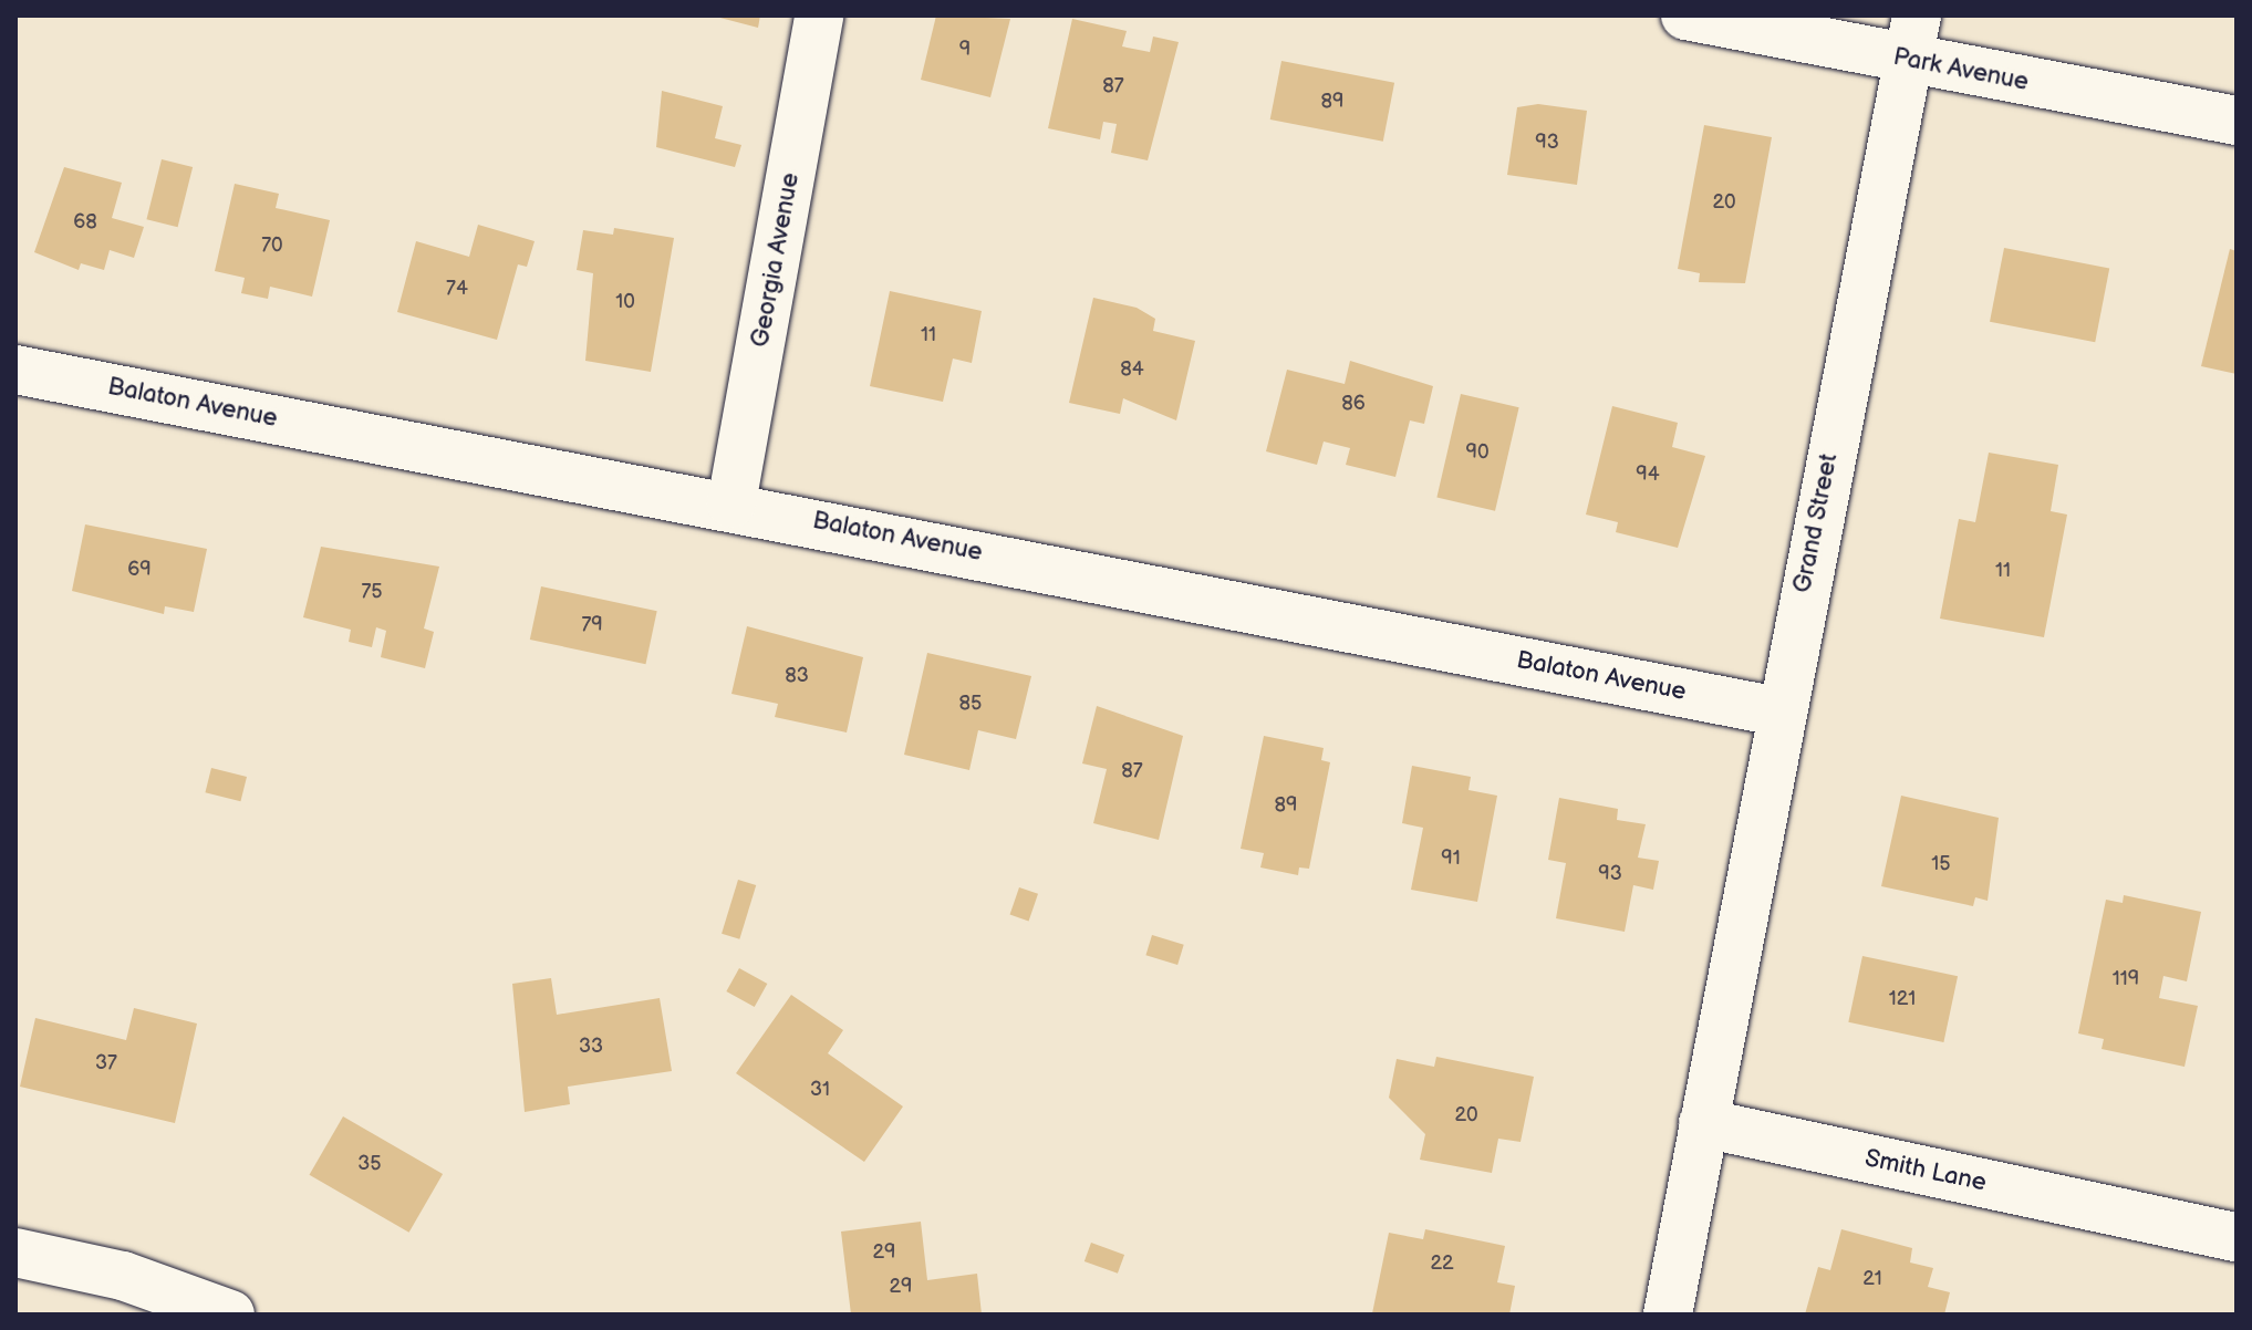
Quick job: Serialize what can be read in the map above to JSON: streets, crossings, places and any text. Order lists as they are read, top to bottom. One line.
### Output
{"streets":{"street":["Park Avenue","Georgia Avenue","Balaton Avenue","Grand Street","Smith Lane"]},"crossings":[["Park Avenue","Grand Street"],["Georgia Avenue","Balaton Avenue"],["Balaton Avenue","Grand Street"],["Grand Street","Smith Lane"]],"house_numbers":["9","87","89","93","20","68","70","74","10","11","84","86","90","94","69","11","75","79","83","85","87","89","91","15","93","119","121","33","37","31","20","35","29","22","21","29"]}
